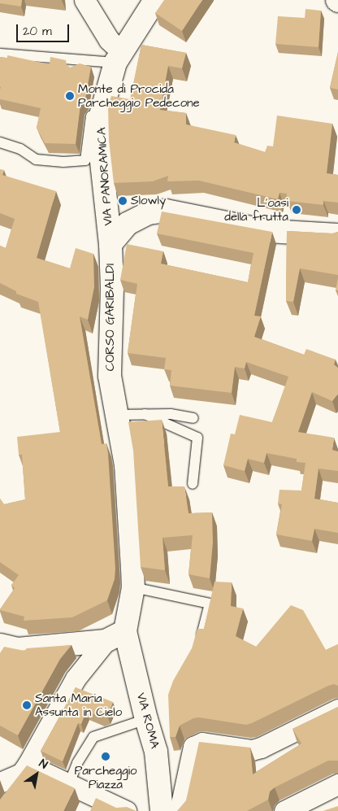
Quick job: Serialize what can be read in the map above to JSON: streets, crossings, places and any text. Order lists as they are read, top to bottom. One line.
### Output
{"streets":{"street":["VIA PANORAMICA","CORSO GARIBALDI","VIA ROMA"]},"crossings":[["VIA PANORAMICA","CORSO GARIBALDI"],["CORSO GARIBALDI","VIA ROMA"]],"places":["Monte di Procida Parcheggio Pedecone","Slowly","L'oasi della frutta","Santa Maria Assunta in Cielo","Parcheggio Piazza"],"scale_bar":"20 m","north":"top right"}
